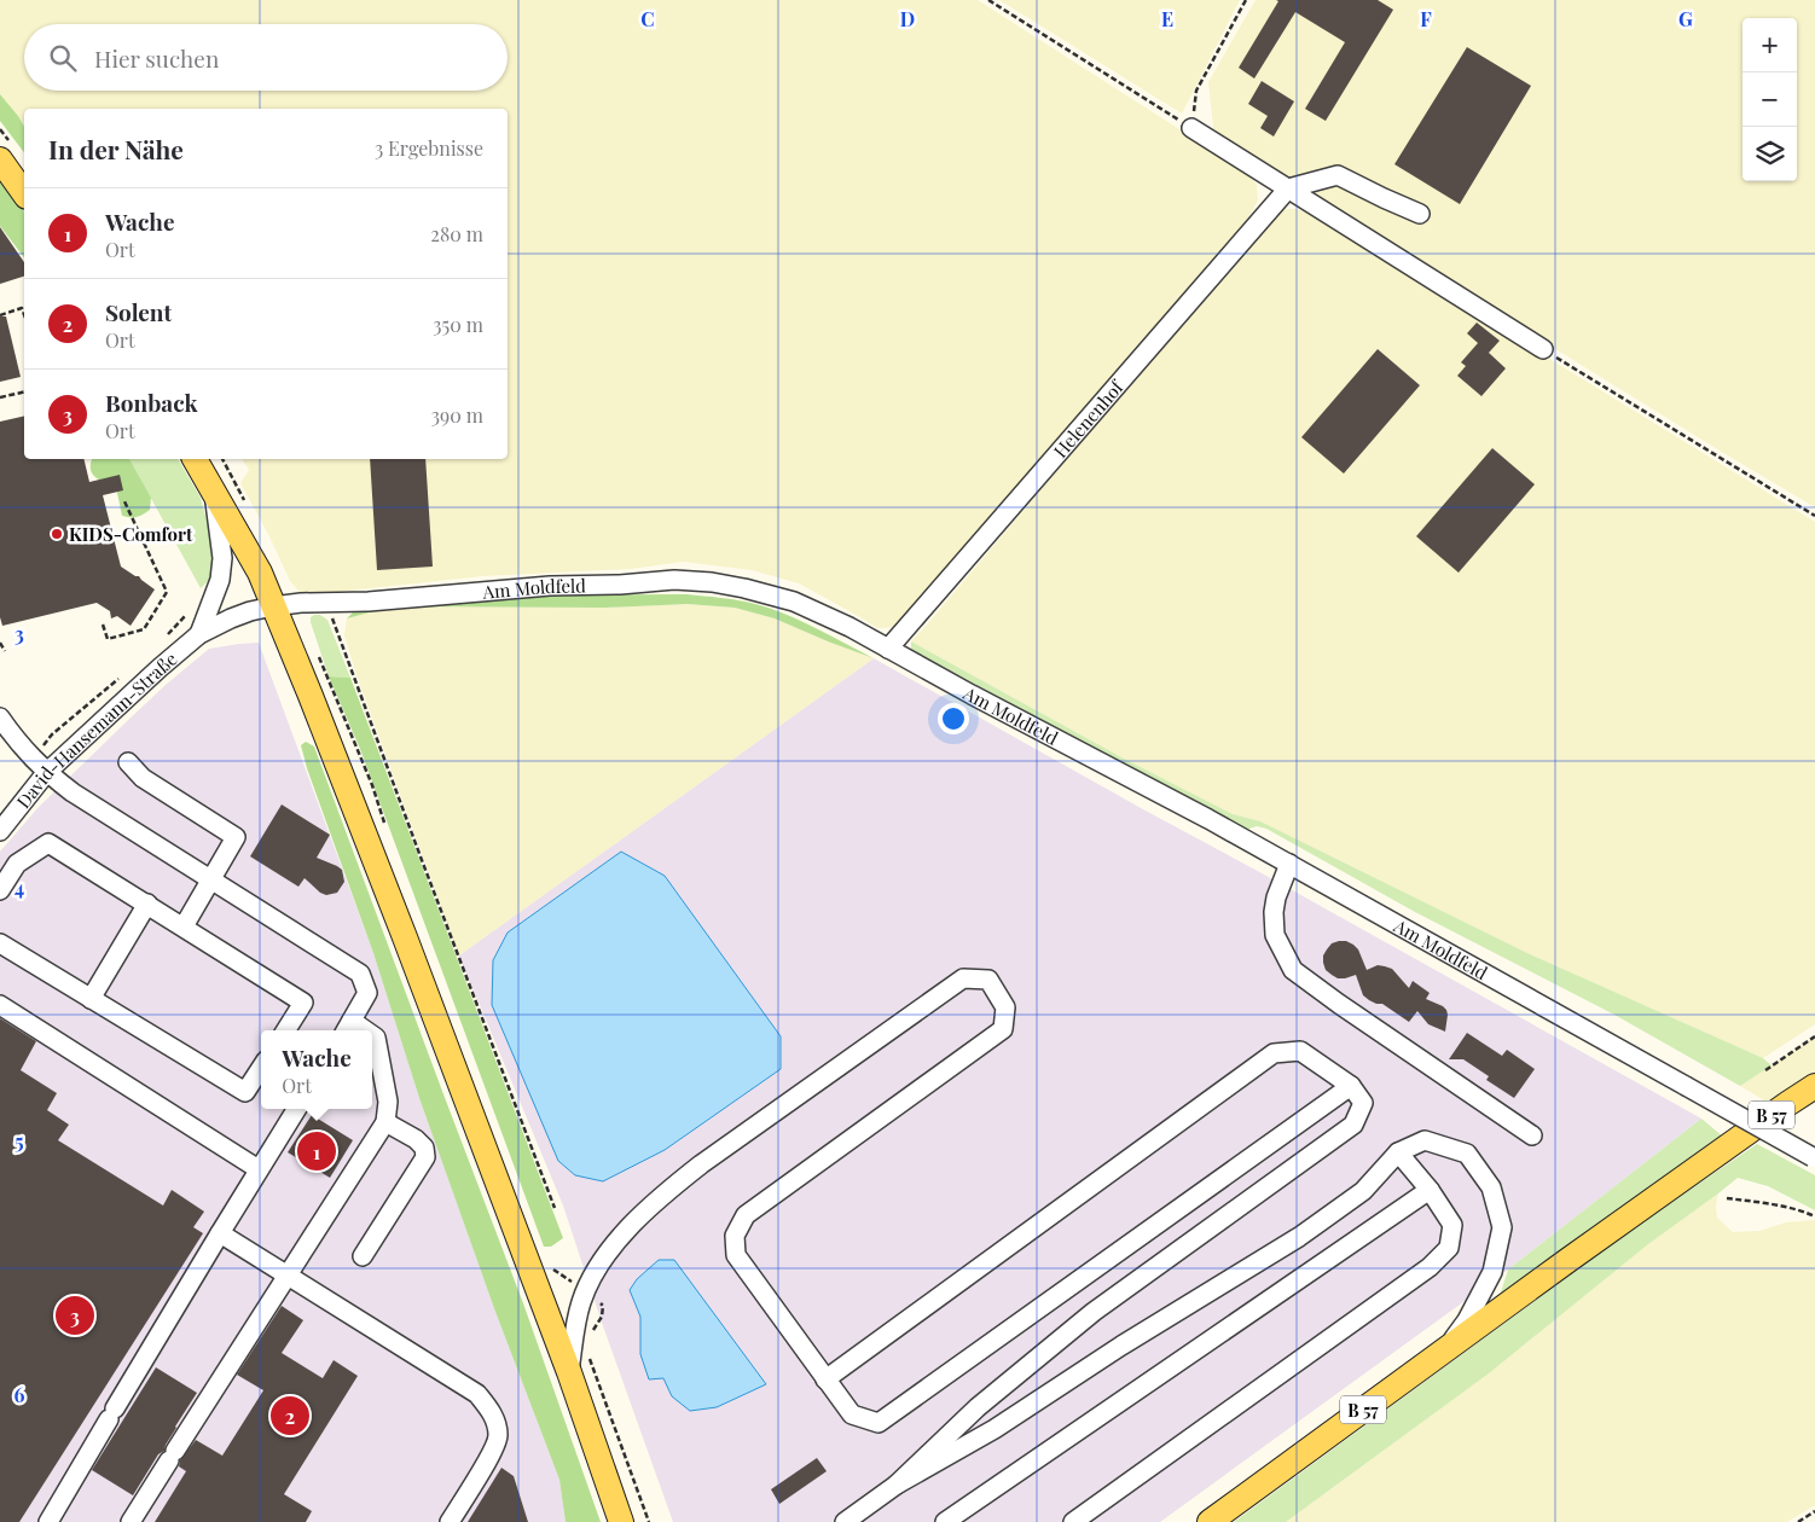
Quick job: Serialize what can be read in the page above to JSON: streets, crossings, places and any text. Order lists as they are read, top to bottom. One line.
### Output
{"streets":{"main road":["B 57"],"street":["Helenenhof","Am Moldfeld","David-Hansemann-Straße"]},"crossings":[["Helenenhof","Am Moldfeld"],["Am Moldfeld","David-Hansemann-Straße"]],"places":["KIDS-Comfort"],"page":{"map_buttons":["+","−"],"search":"Hier suchen","heading":["In der Nähe","3 Ergebnisse"],"list":[{"mark":"1","name":"Wache","note":"Ort","value":"280 m"},{"mark":"2","name":"Solent","note":"Ort","value":"350 m"},{"mark":"3","name":"Bonback","note":"Ort","value":"390 m"}],"popup":["Wache","Ort"],"pins":["1","3","2"]},"grid":{"columns":["C","D","E","F","G"],"rows":["3","4","5","6"]}}
